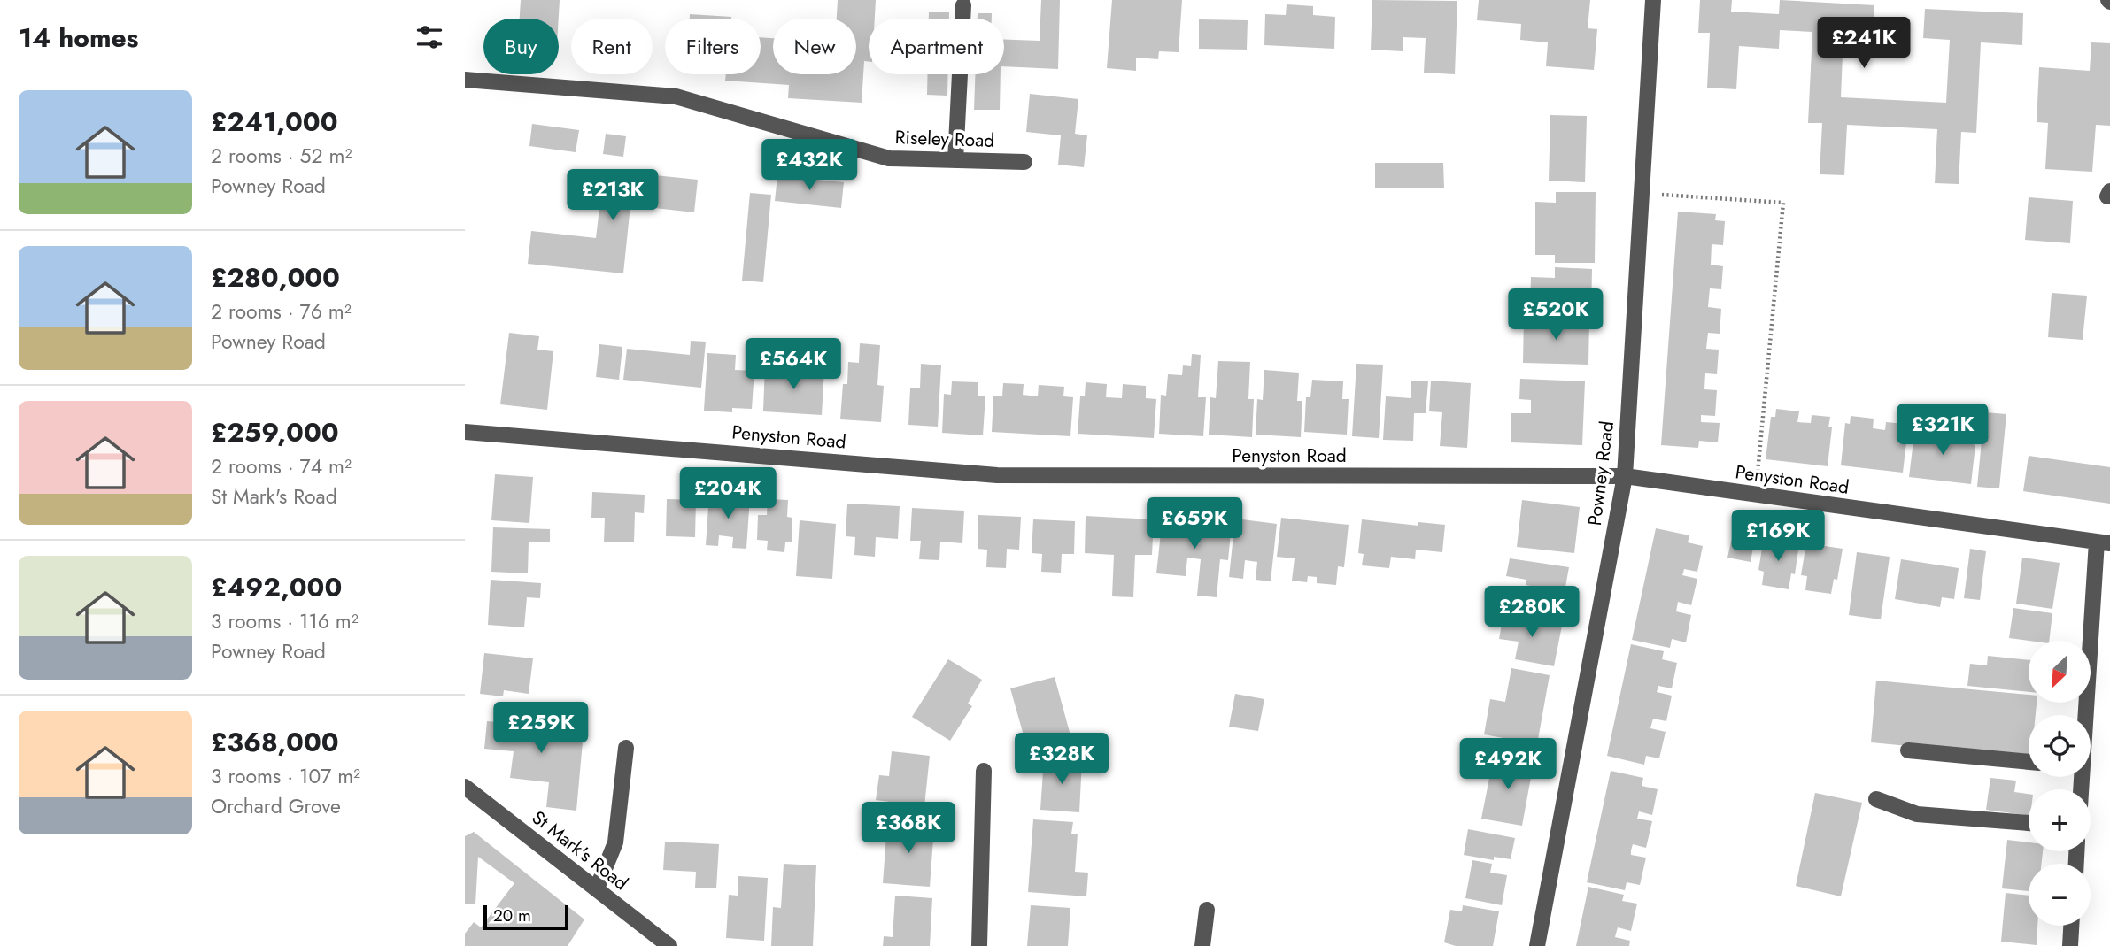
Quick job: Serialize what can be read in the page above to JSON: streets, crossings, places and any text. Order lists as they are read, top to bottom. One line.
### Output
{"streets":{"street":["Riseley Road","Penyston Road","Powney Road","St Mark's Road"]},"crossings":[["Penyston Road","Powney Road"]],"scale_bar":"20 m","north":"bottom left","page":{"heading":"14 homes","price":["£241K","£432K","£213K","£520K","£564K","£321K","£204K","£659K","£169K","£280K","£259K","£328K","£492K","£368K"],"chip":["Buy","Rent","Filters","New","Apartment"],"list":[{"name":"£241,000","note":"2 rooms · 52 m² · Powney Road"},{"name":"£280,000","note":"2 rooms · 76 m² · Powney Road"},{"name":"£259,000","note":"2 rooms · 74 m² · St Mark's Road"},{"name":"£492,000","note":"3 rooms · 116 m² · Powney Road"},{"name":"£368,000","note":"3 rooms · 107 m² · Orchard Grove"}],"map_buttons":["+","−"],"scale":"20 m"}}
